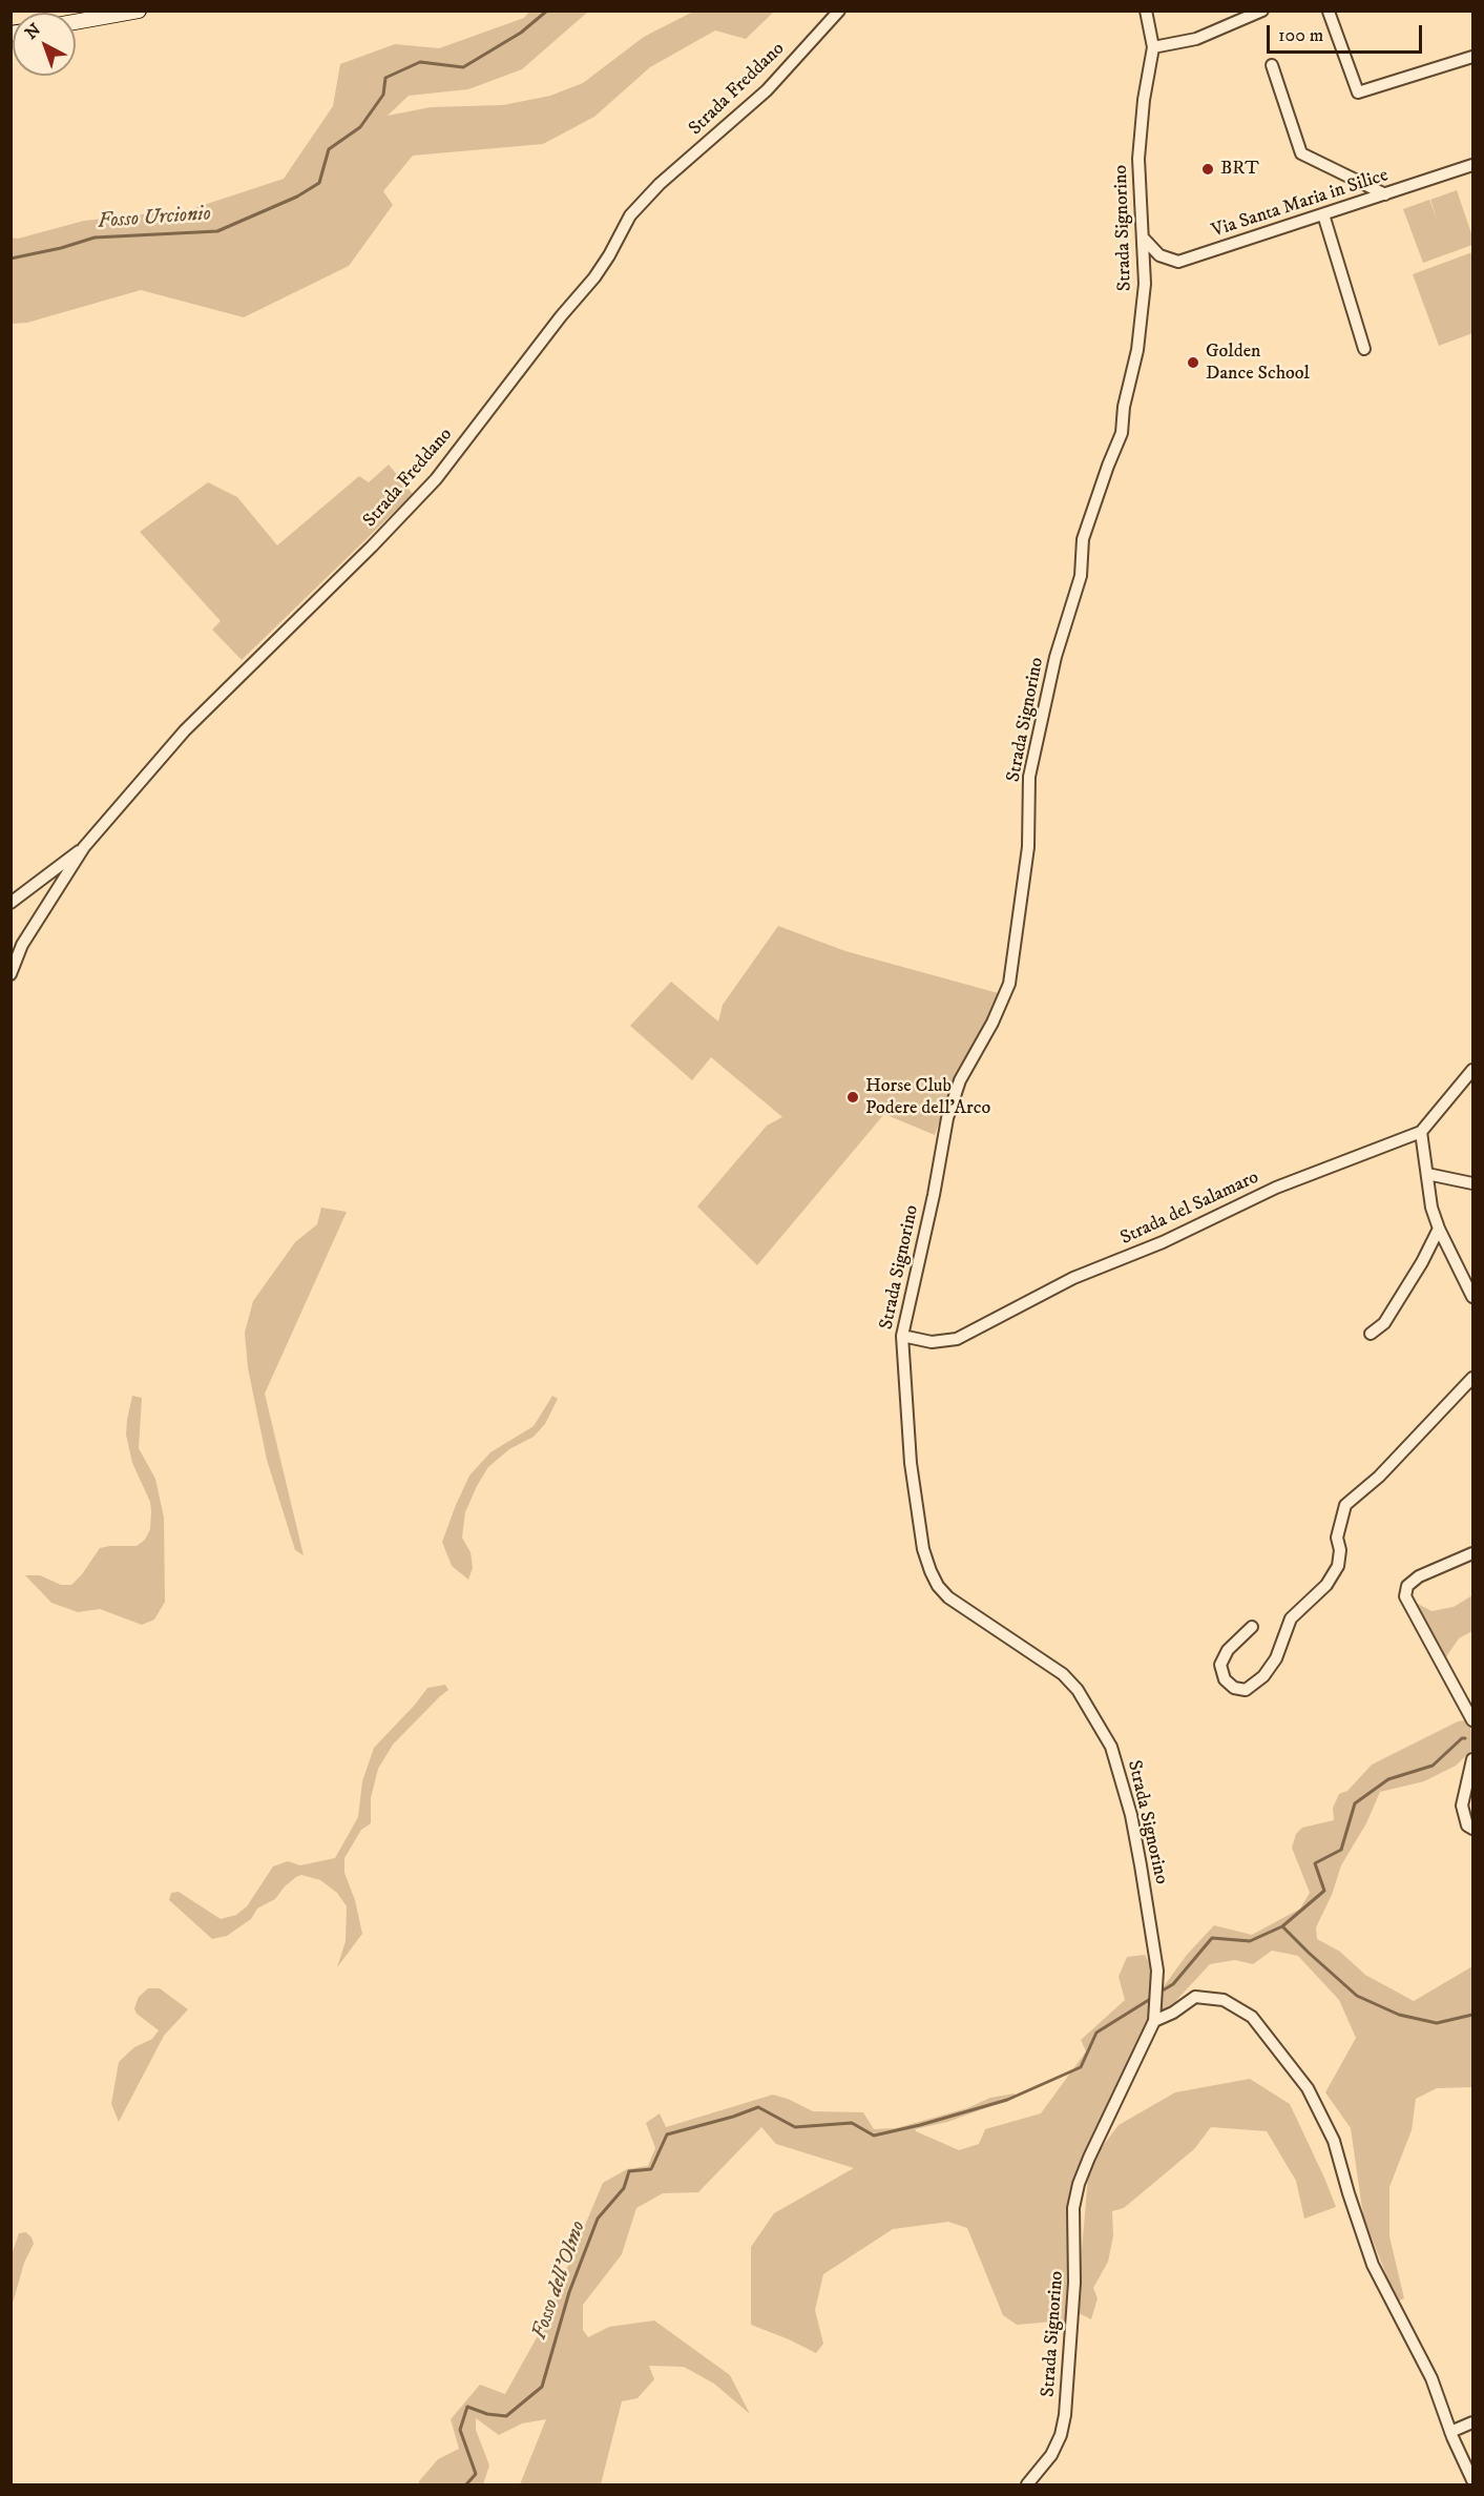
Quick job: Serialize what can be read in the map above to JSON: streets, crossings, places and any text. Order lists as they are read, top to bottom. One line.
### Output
{"streets":{"street":["Strada Freddano","Via Santa Maria in Silice","Strada Signorino","Strada del Salamaro"]},"crossings":[["Via Santa Maria in Silice","Strada Signorino"],["Strada Signorino","Strada del Salamaro"]],"water":["Fosso Urcionio","Fosso dell'Olmo"],"places":["BRT","Golden Dance School","Horse Club Podere dell'Arco"],"scale_bar":"100 m","north":"top left"}
